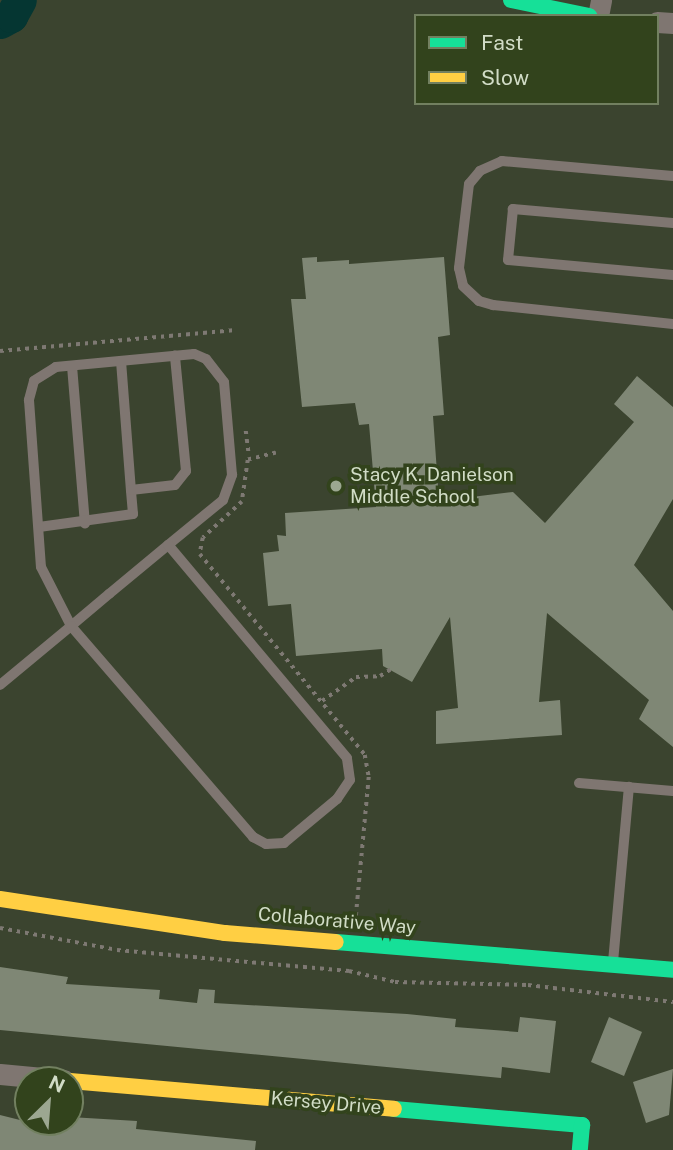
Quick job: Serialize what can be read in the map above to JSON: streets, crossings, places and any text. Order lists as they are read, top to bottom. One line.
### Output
{"streets":{"street":["Collaborative Way","Kersey Drive"]},"places":["Stacy K. Danielson Middle School"],"legend":["Fast","Slow"],"north":"top right"}
